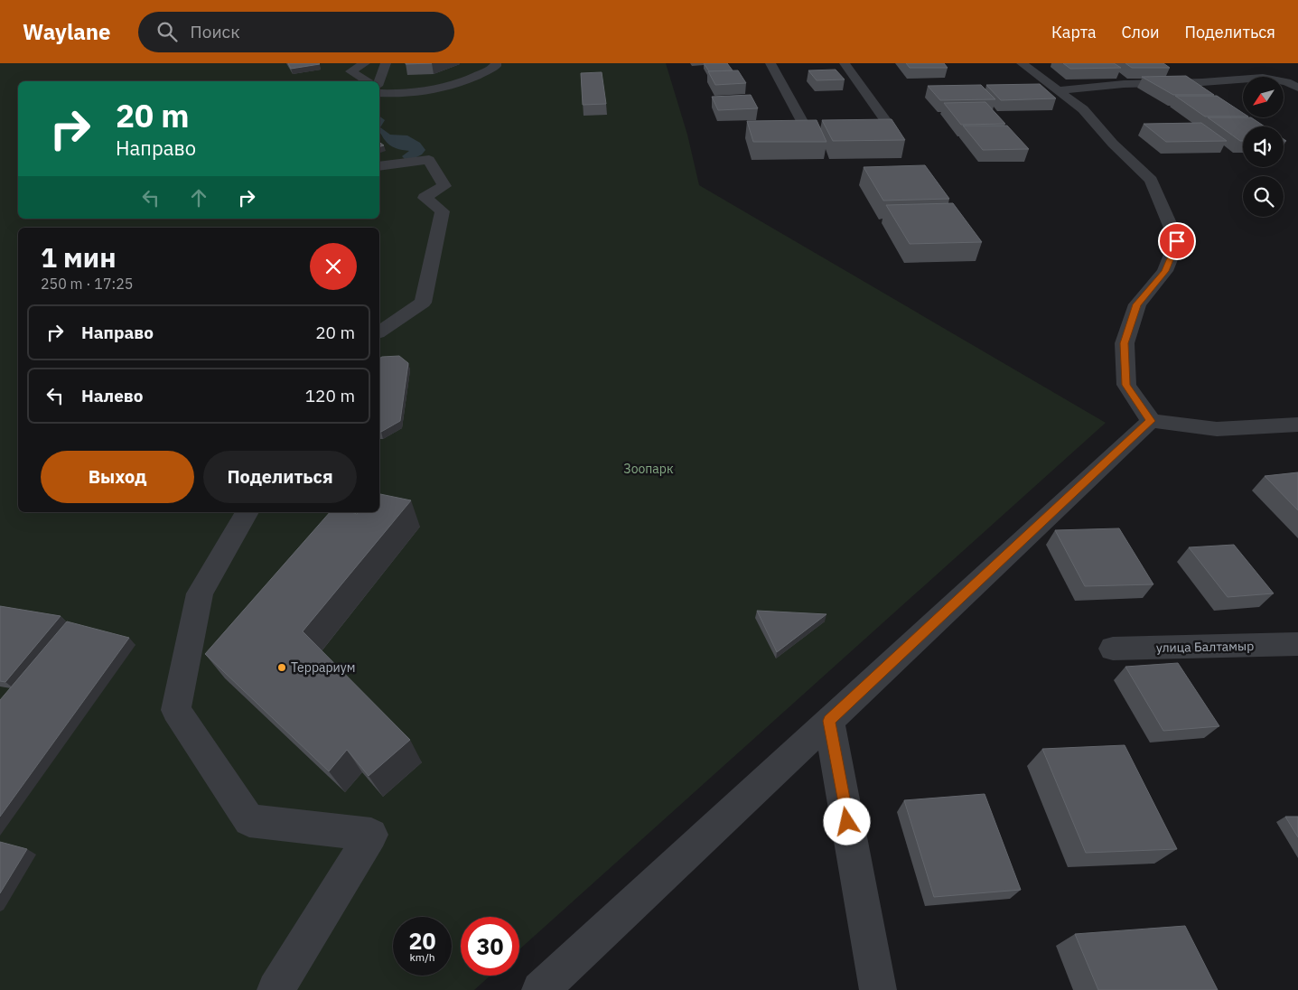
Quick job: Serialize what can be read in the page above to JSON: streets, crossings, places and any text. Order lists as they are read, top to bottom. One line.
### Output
{"streets":{"street":["улица Балтамыр"]},"parks":["Зоопарк"],"places":["Террариум"],"north":"bottom left","page":{"header":"Waylane","search":"Поиск","nav":["Карта","Слои","Поделиться"],"turn":["20 m","Направо"],"heading":["1 мин","250 m · 17:25"],"list":[{"name":"Направо","value":"20 m"},{"name":"Налево","value":"120 m"}],"buttons":["Выход","Поделиться"],"speed":"20 km/h","limit":"30"}}
